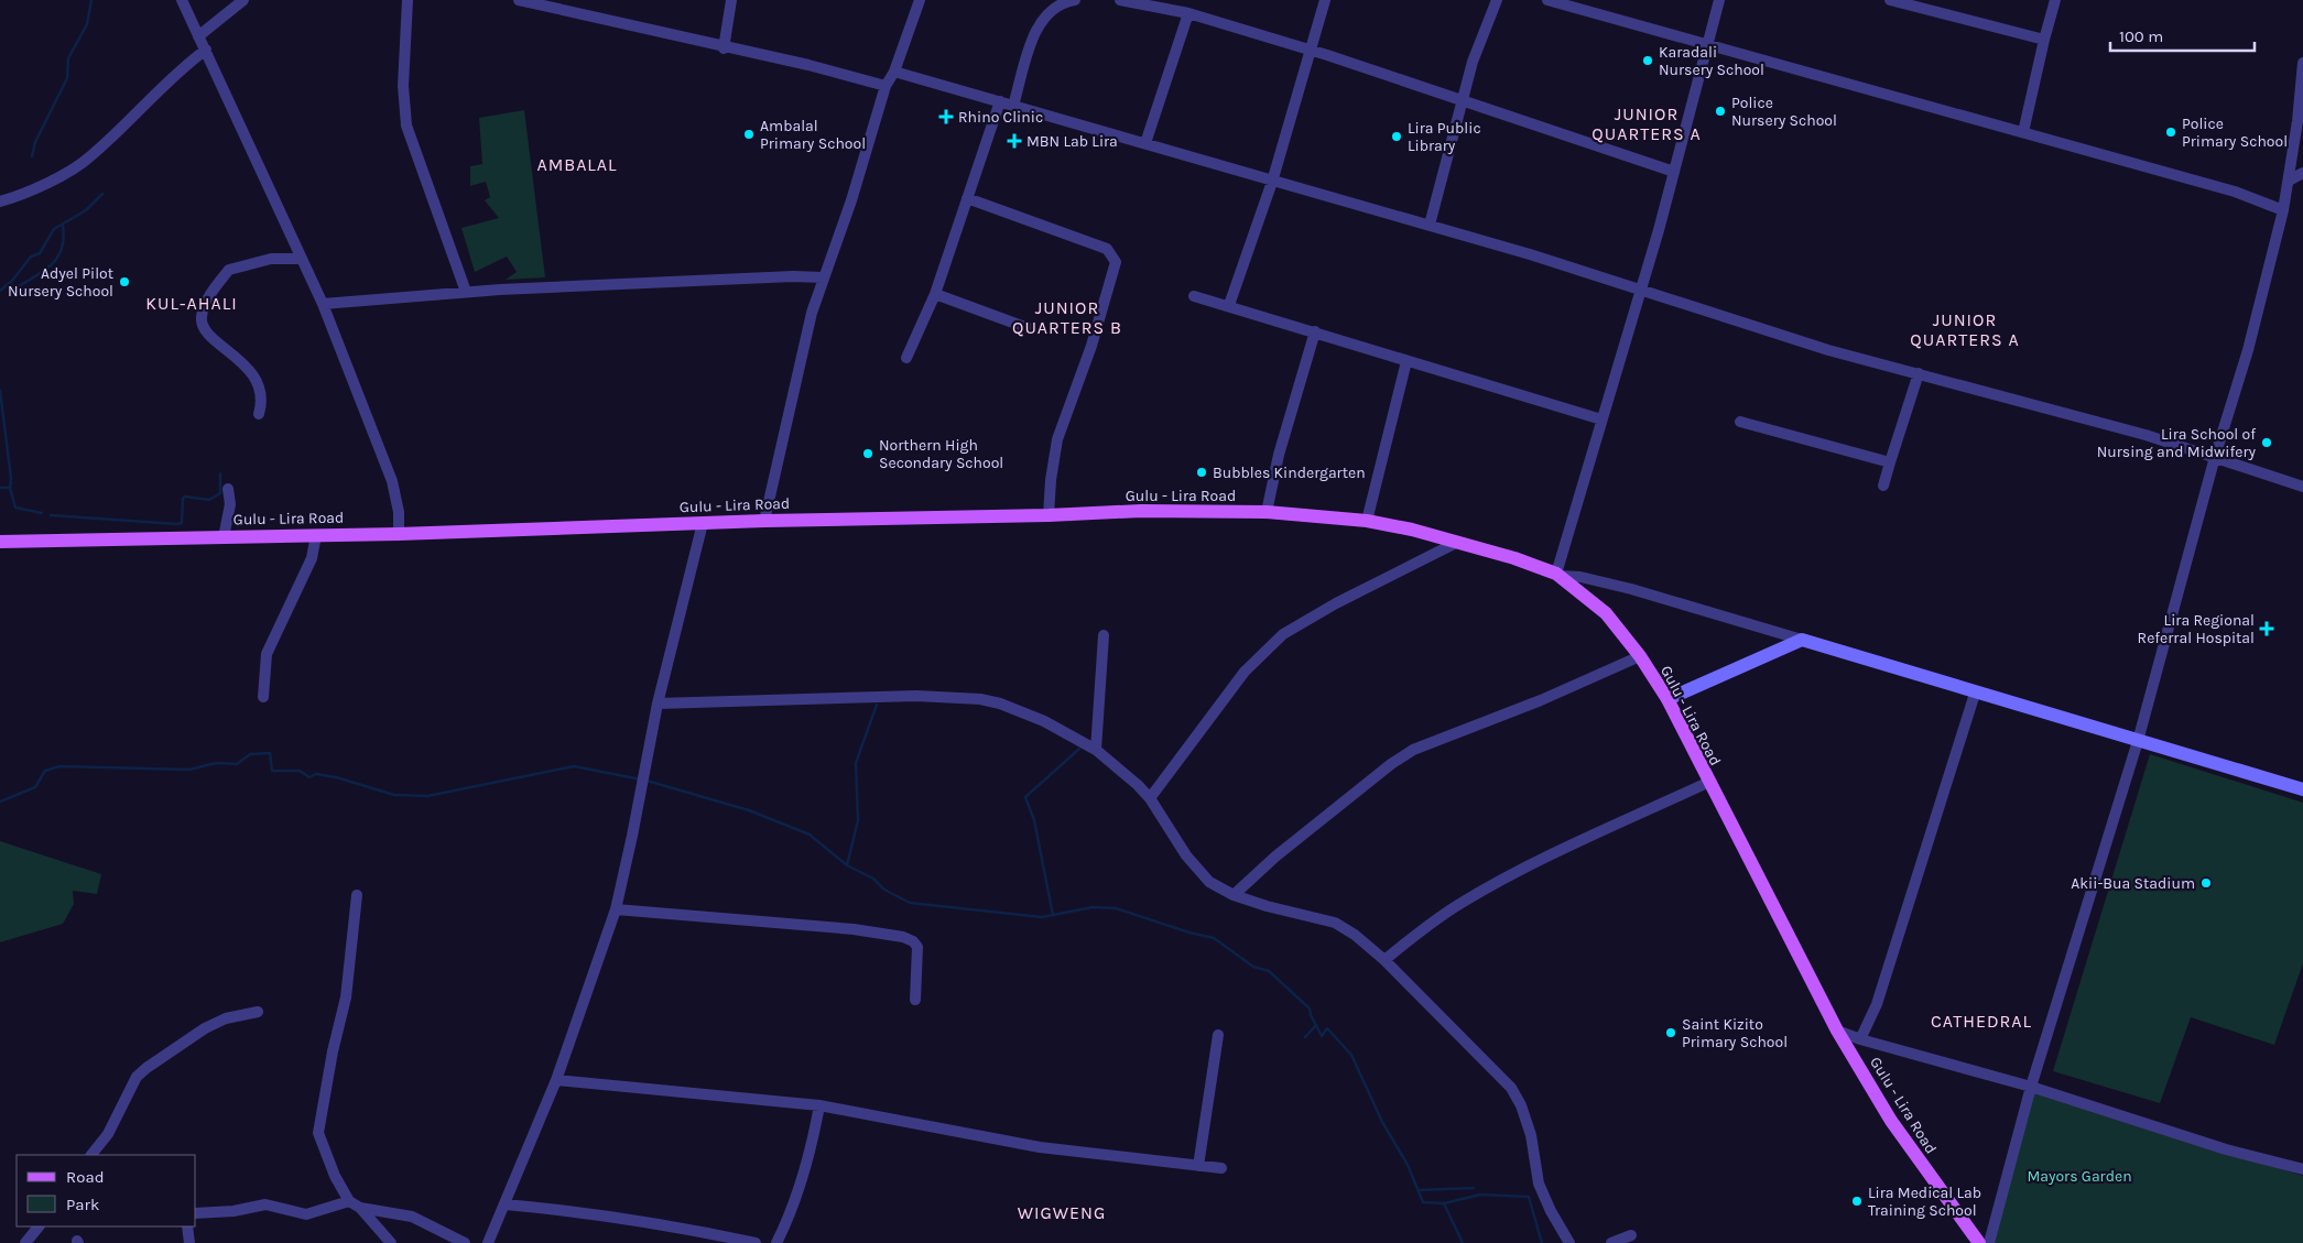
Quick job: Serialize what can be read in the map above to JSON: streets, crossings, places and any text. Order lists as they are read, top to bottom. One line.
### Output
{"streets":{"main road":["Gulu - Lira Road"]},"districts":["JUNIOR QUARTERS A","AMBALAL","KUL-AHALI","JUNIOR QUARTERS B","JUNIOR QUARTERS A","CATHEDRAL","WIGWENG"],"parks":["Mayors Garden"],"places":{"other":["Karadali Nursery School","Police Nursery School","Police Primary School","Ambalal Primary School","Lira Public Library","Adyel Pilot Nursery School","Lira School of Nursing and Midwifery","Northern High Secondary School","Bubbles Kindergarten","Akii-Bua Stadium","Saint Kizito Primary School","Lira Medical Lab Training School"],"health":["Rhino Clinic","MBN Lab Lira","Lira Regional Referral Hospital"]},"legend":["Road","Park"],"scale_bar":"100 m"}
